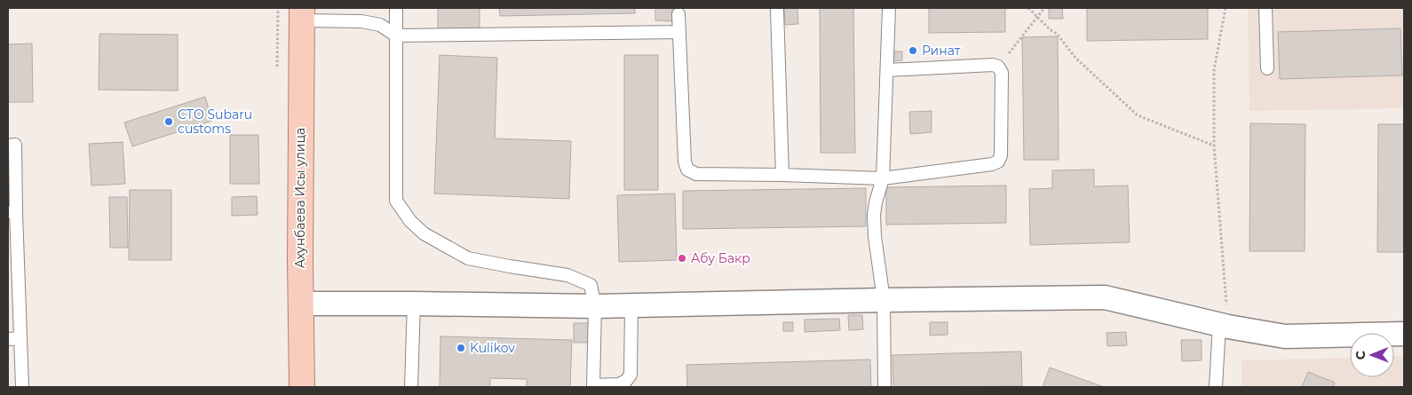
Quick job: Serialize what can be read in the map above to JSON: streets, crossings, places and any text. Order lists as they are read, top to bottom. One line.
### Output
{"streets":{"main road":["Ахунбаева Исы улица"]},"places":["Ринат","СТО Subaru customs","Абу Бакр","Kulikov"],"north":"left"}
